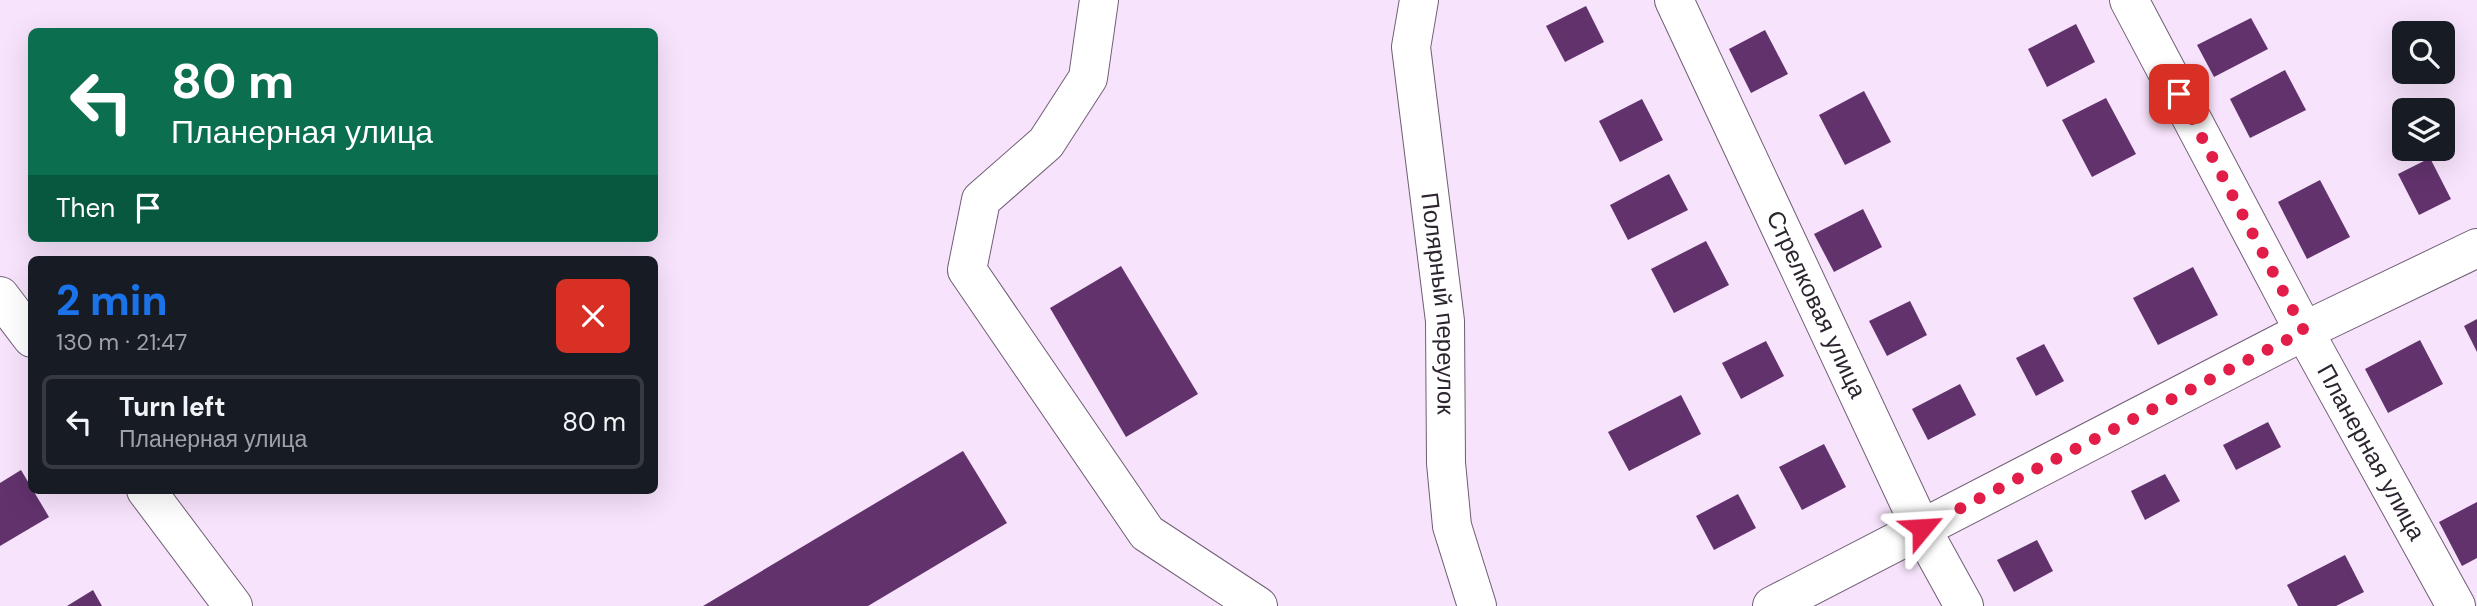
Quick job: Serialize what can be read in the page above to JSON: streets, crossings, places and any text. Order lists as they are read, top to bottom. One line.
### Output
{"streets":{"street":["Полярный переулок","Стрелковая улица","Планерная улица"]},"page":{"turn":["80 m","Планерная улица"],"then":"Then","heading":["2 min","130 m · 21:47"],"list":[{"name":"Turn left","note":"Планерная улица","value":"80 m"}]}}
